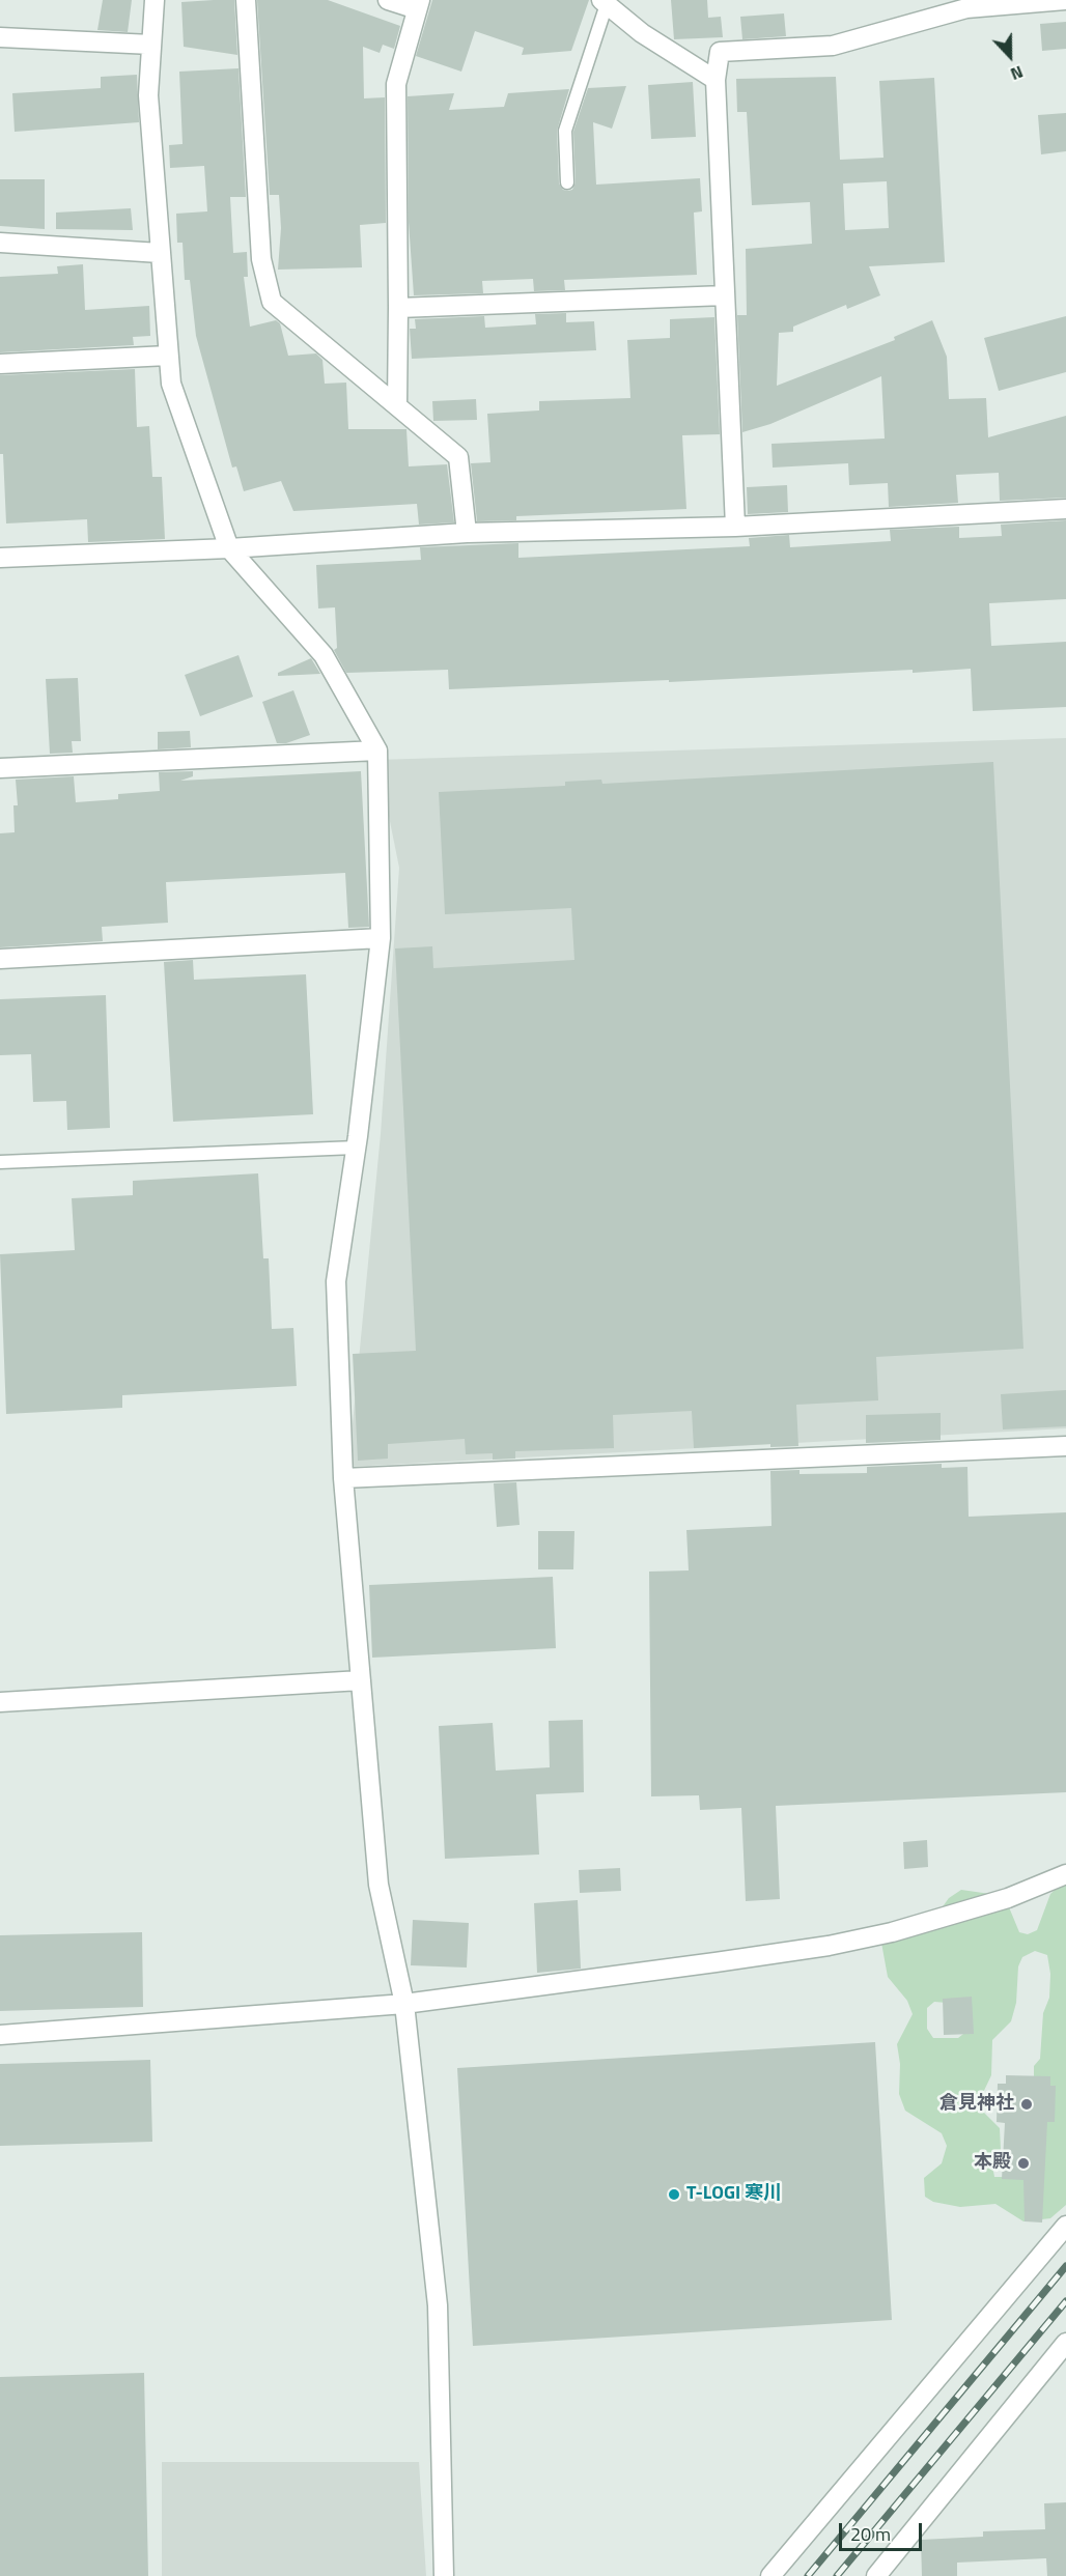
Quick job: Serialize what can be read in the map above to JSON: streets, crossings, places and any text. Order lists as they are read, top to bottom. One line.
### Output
{"places":["倉見神社","本殿","T-LOGI 寒川"],"scale_bar":"20 m","north":"bottom"}
